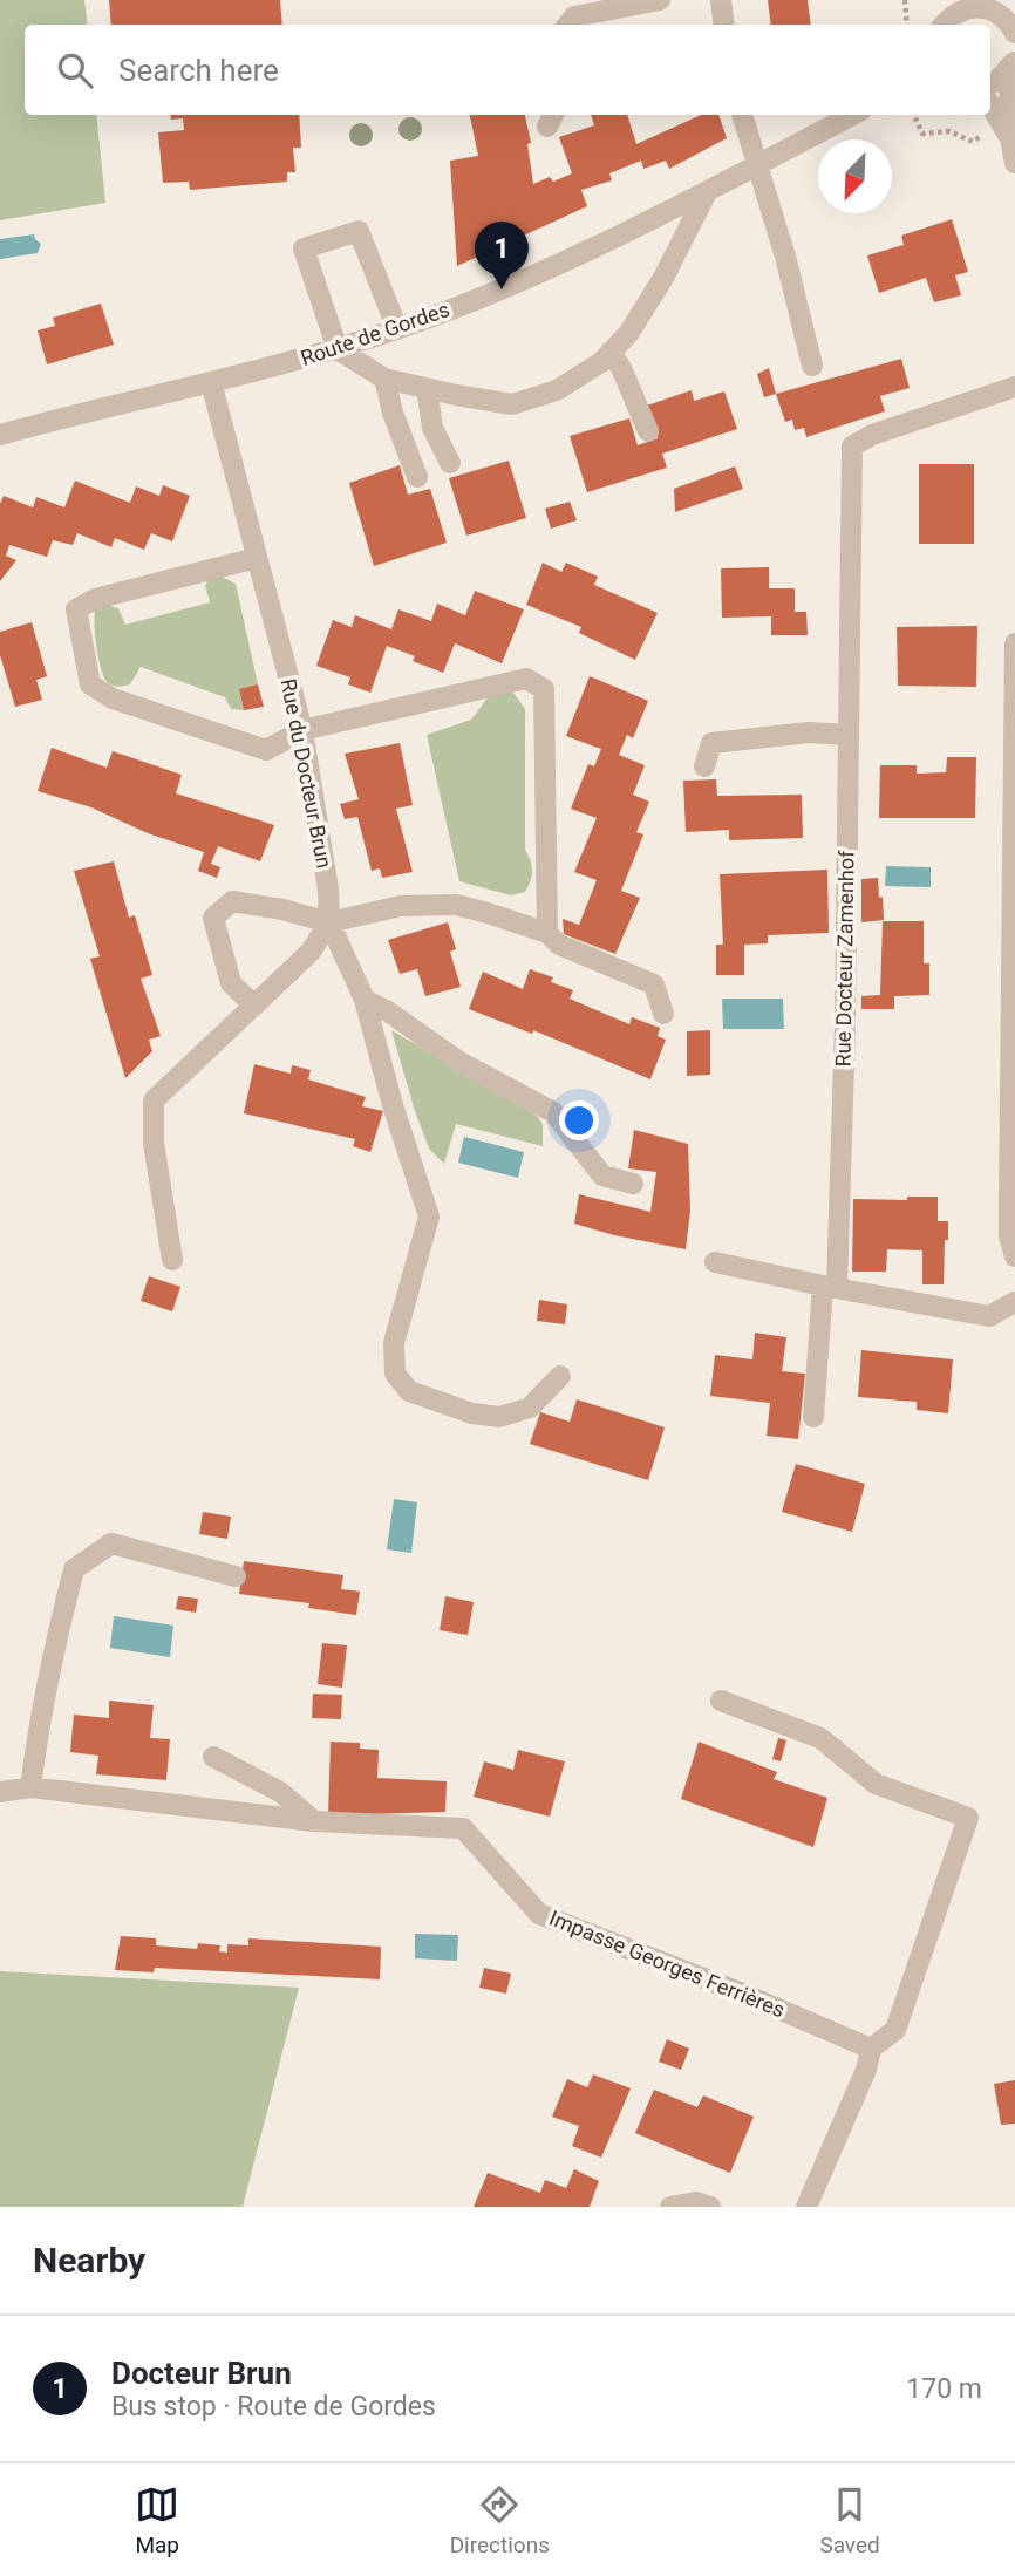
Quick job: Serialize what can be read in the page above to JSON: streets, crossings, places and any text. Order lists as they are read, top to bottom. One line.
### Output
{"streets":{"street":["Route de Gordes","Rue du Docteur Brun","Rue Docteur Zamenhof","Impasse Georges Ferrières"]},"crossings":[["Route de Gordes","Rue du Docteur Brun"]],"north":"bottom left","page":{"search":"Search here","pins":"1","heading":"Nearby","list":[{"mark":"1","name":"Docteur Brun","note":"Bus stop · Route de Gordes","value":"170 m"}],"nav":["Map","Directions","Saved"]}}
